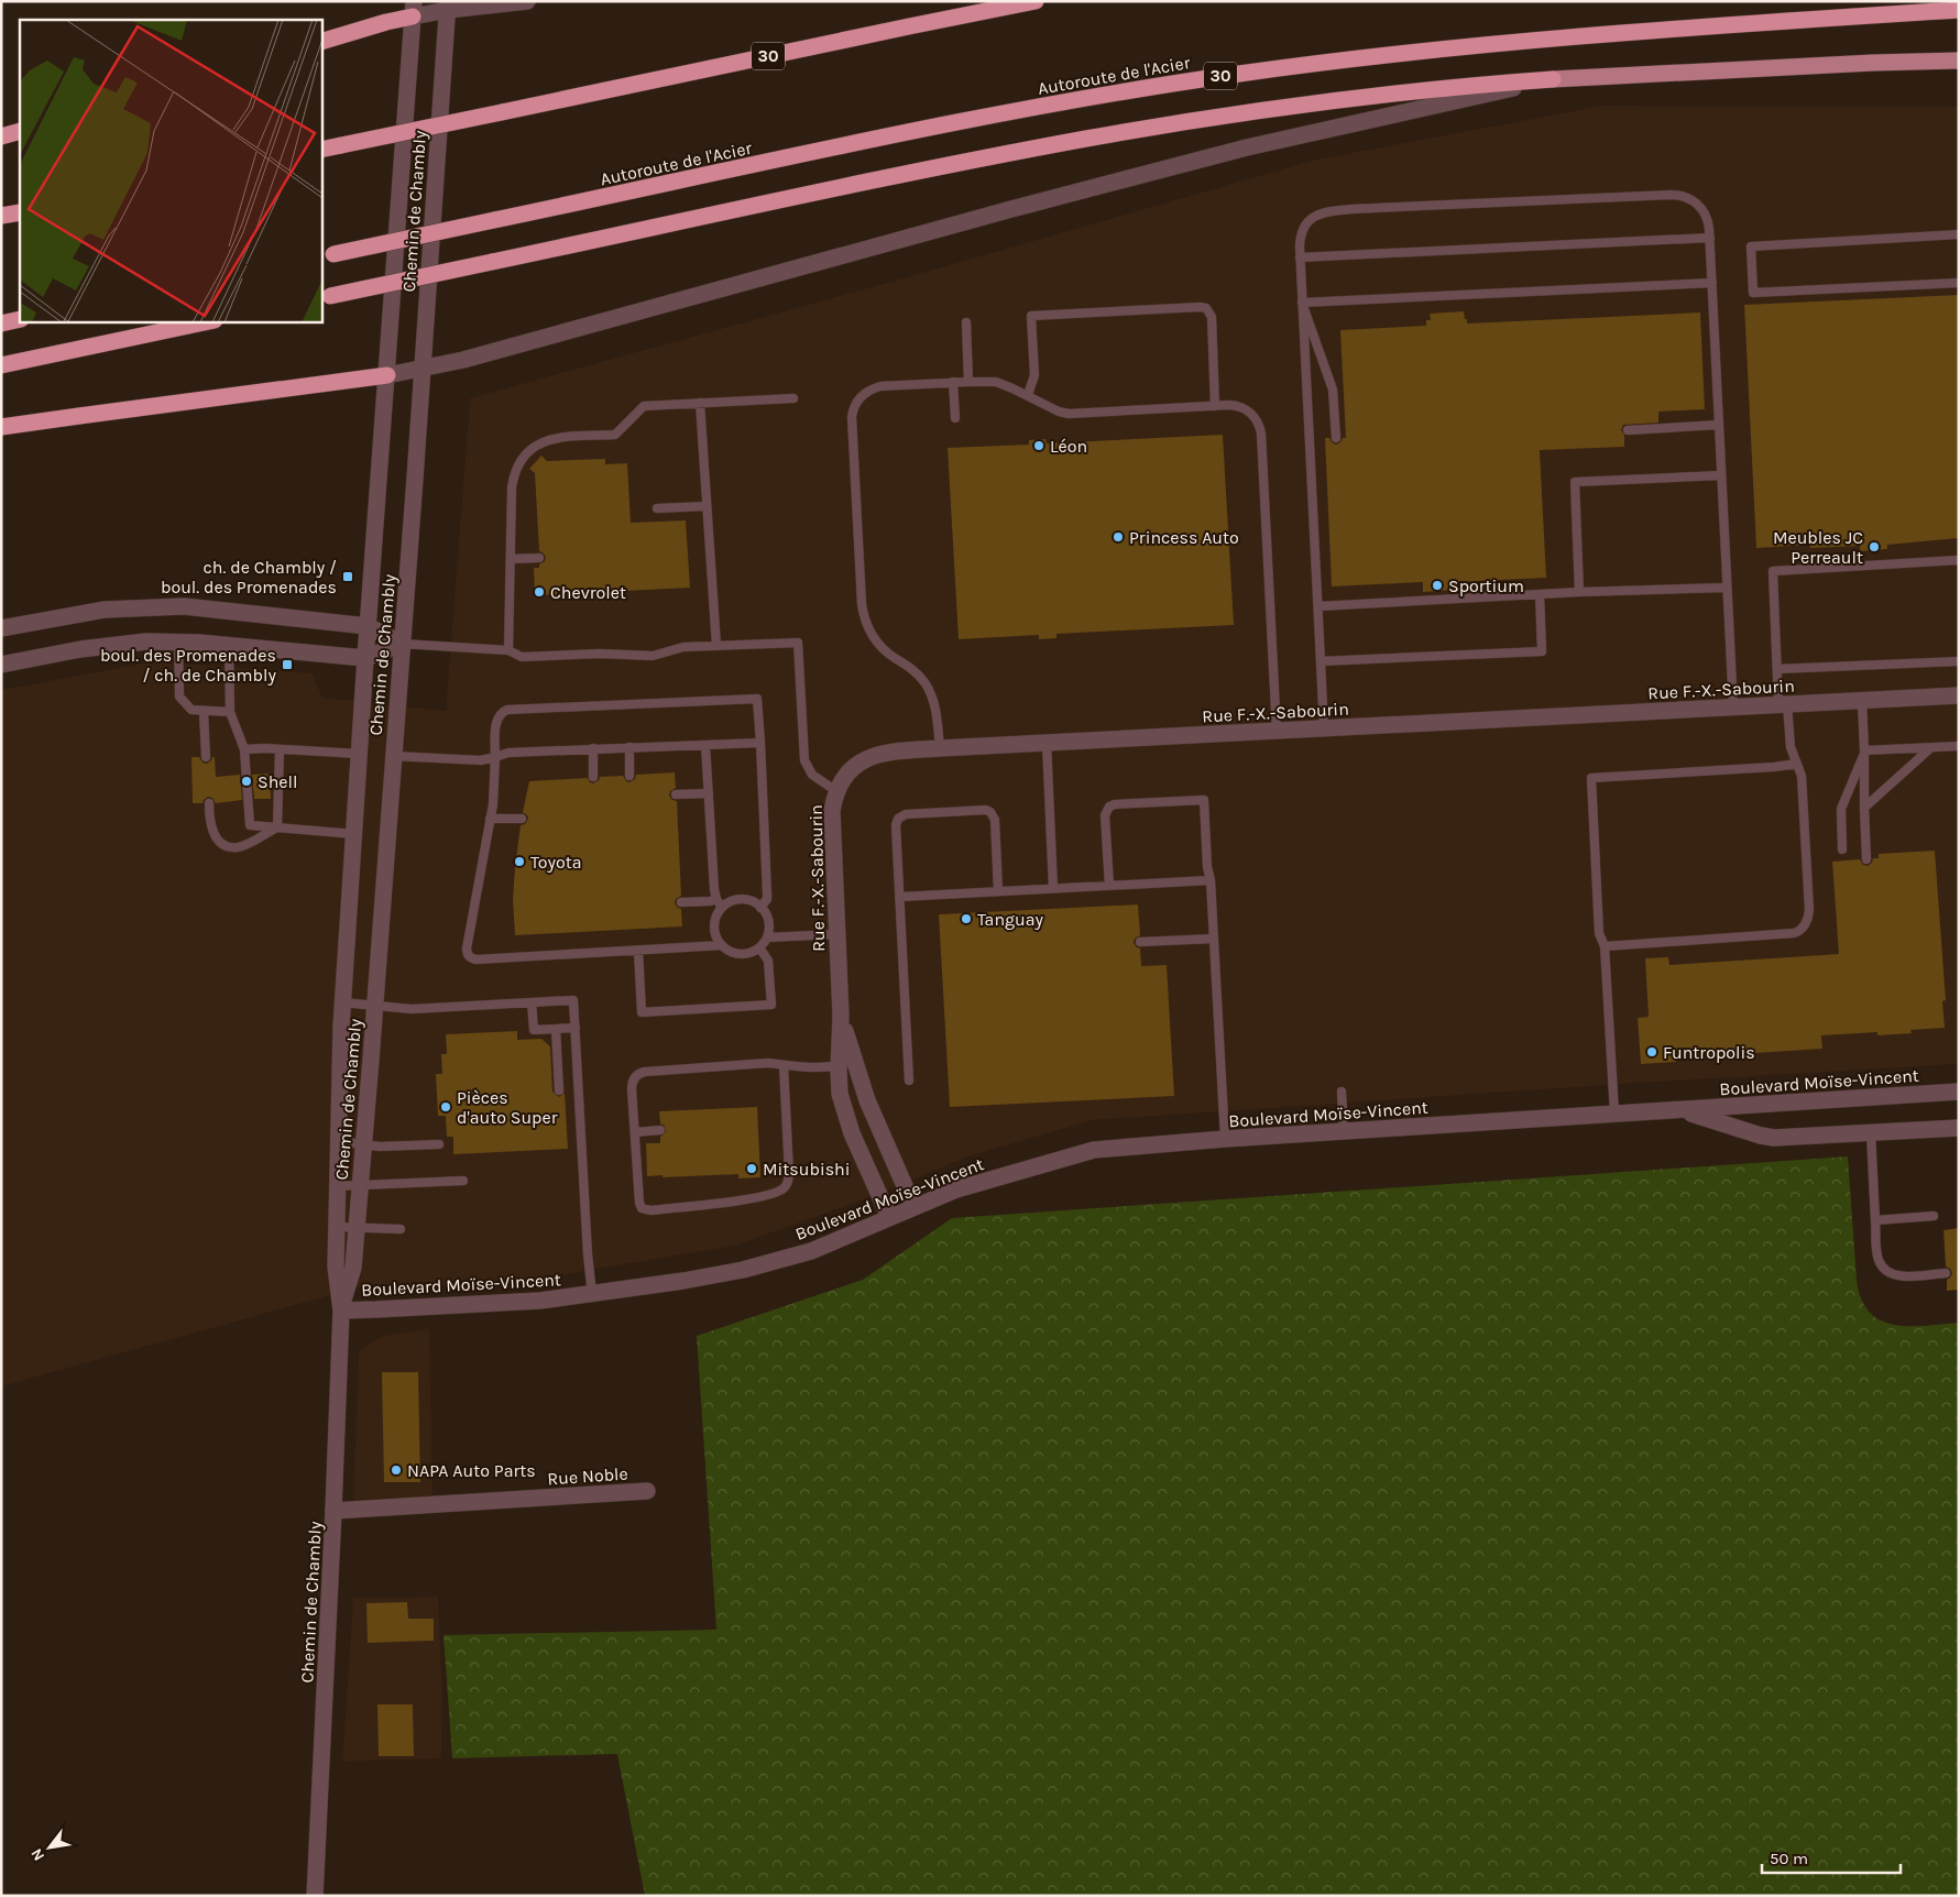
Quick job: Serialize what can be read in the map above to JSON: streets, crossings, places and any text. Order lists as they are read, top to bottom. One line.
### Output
{"streets":{"highway":["30","Autoroute de l'Acier"],"street":["Chemin de Chambly","Rue F.-X.-Sabourin","Boulevard Moïse-Vincent","Rue Noble"]},"crossings":[["Chemin de Chambly","Boulevard Moïse-Vincent"],["Chemin de Chambly","Rue Noble"],["Rue F.-X.-Sabourin","Boulevard Moïse-Vincent"]],"places":{"other":["Léon","Princess Auto","Meubles JC Perreault","Sportium","Chevrolet","Shell","Toyota","Tanguay","Funtropolis","Pièces d'auto Super","Mitsubishi","NAPA Auto Parts"],"transit":["ch. de Chambly / boul. des Promenades","boul. des Promenades / ch. de Chambly"]},"scale_bar":"50 m","north":"bottom left"}
